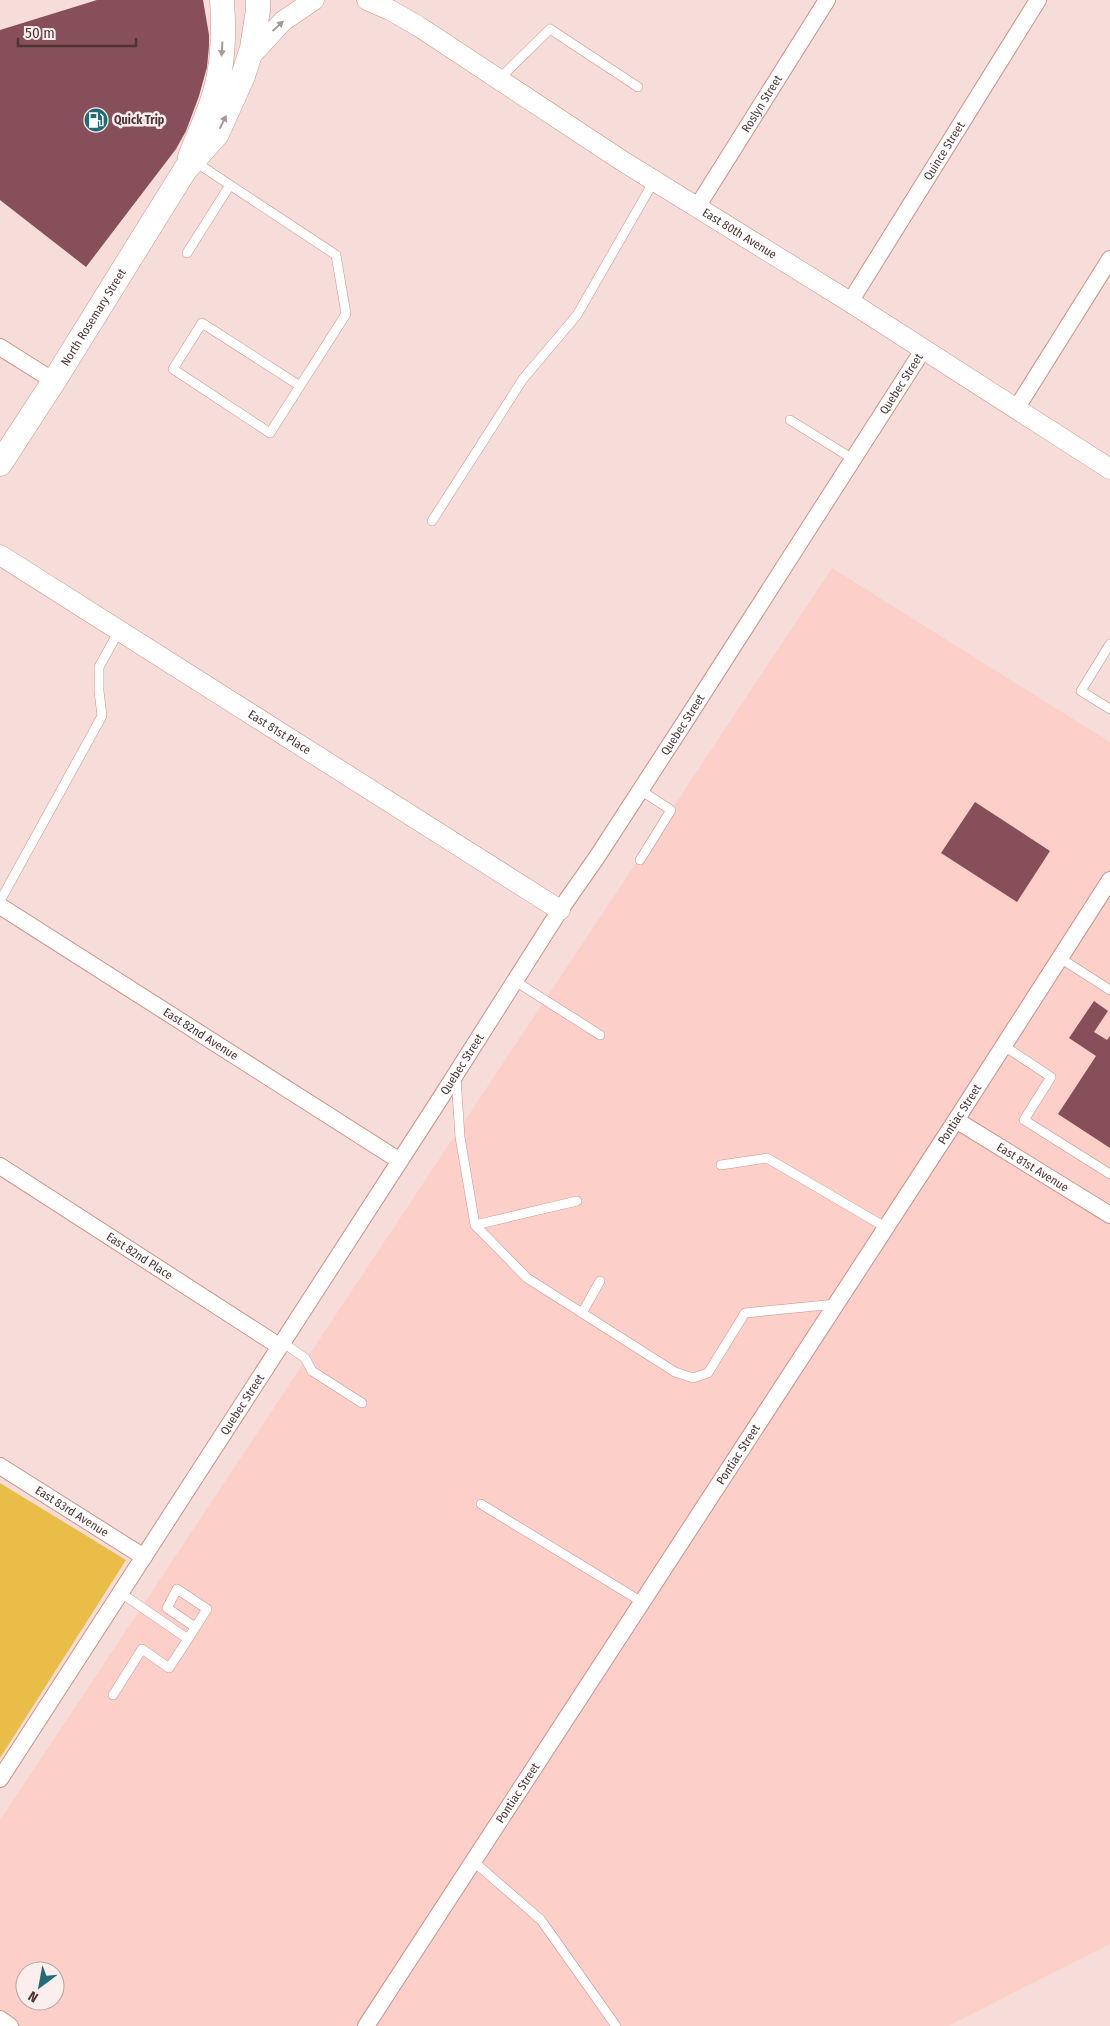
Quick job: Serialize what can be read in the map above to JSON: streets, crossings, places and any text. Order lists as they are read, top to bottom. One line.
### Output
{"streets":{"main road":["North Rosemary Street"],"street":["Roslyn Street","Quince Street","East 80th Avenue","Quebec Street","East 81st Place","East 82nd Avenue","Pontiac Street","East 81st Avenue","East 82nd Place","East 83rd Avenue"]},"crossings":[["Roslyn Street","East 80th Avenue"],["Quince Street","East 80th Avenue"],["East 80th Avenue","Quebec Street"],["Quebec Street","East 81st Place"],["Quebec Street","East 82nd Avenue"],["Quebec Street","East 82nd Place"],["Quebec Street","East 83rd Avenue"],["Pontiac Street","East 81st Avenue"]],"places":{"fuel station":["Quick Trip"]},"scale_bar":"50 m","north":"bottom left"}
